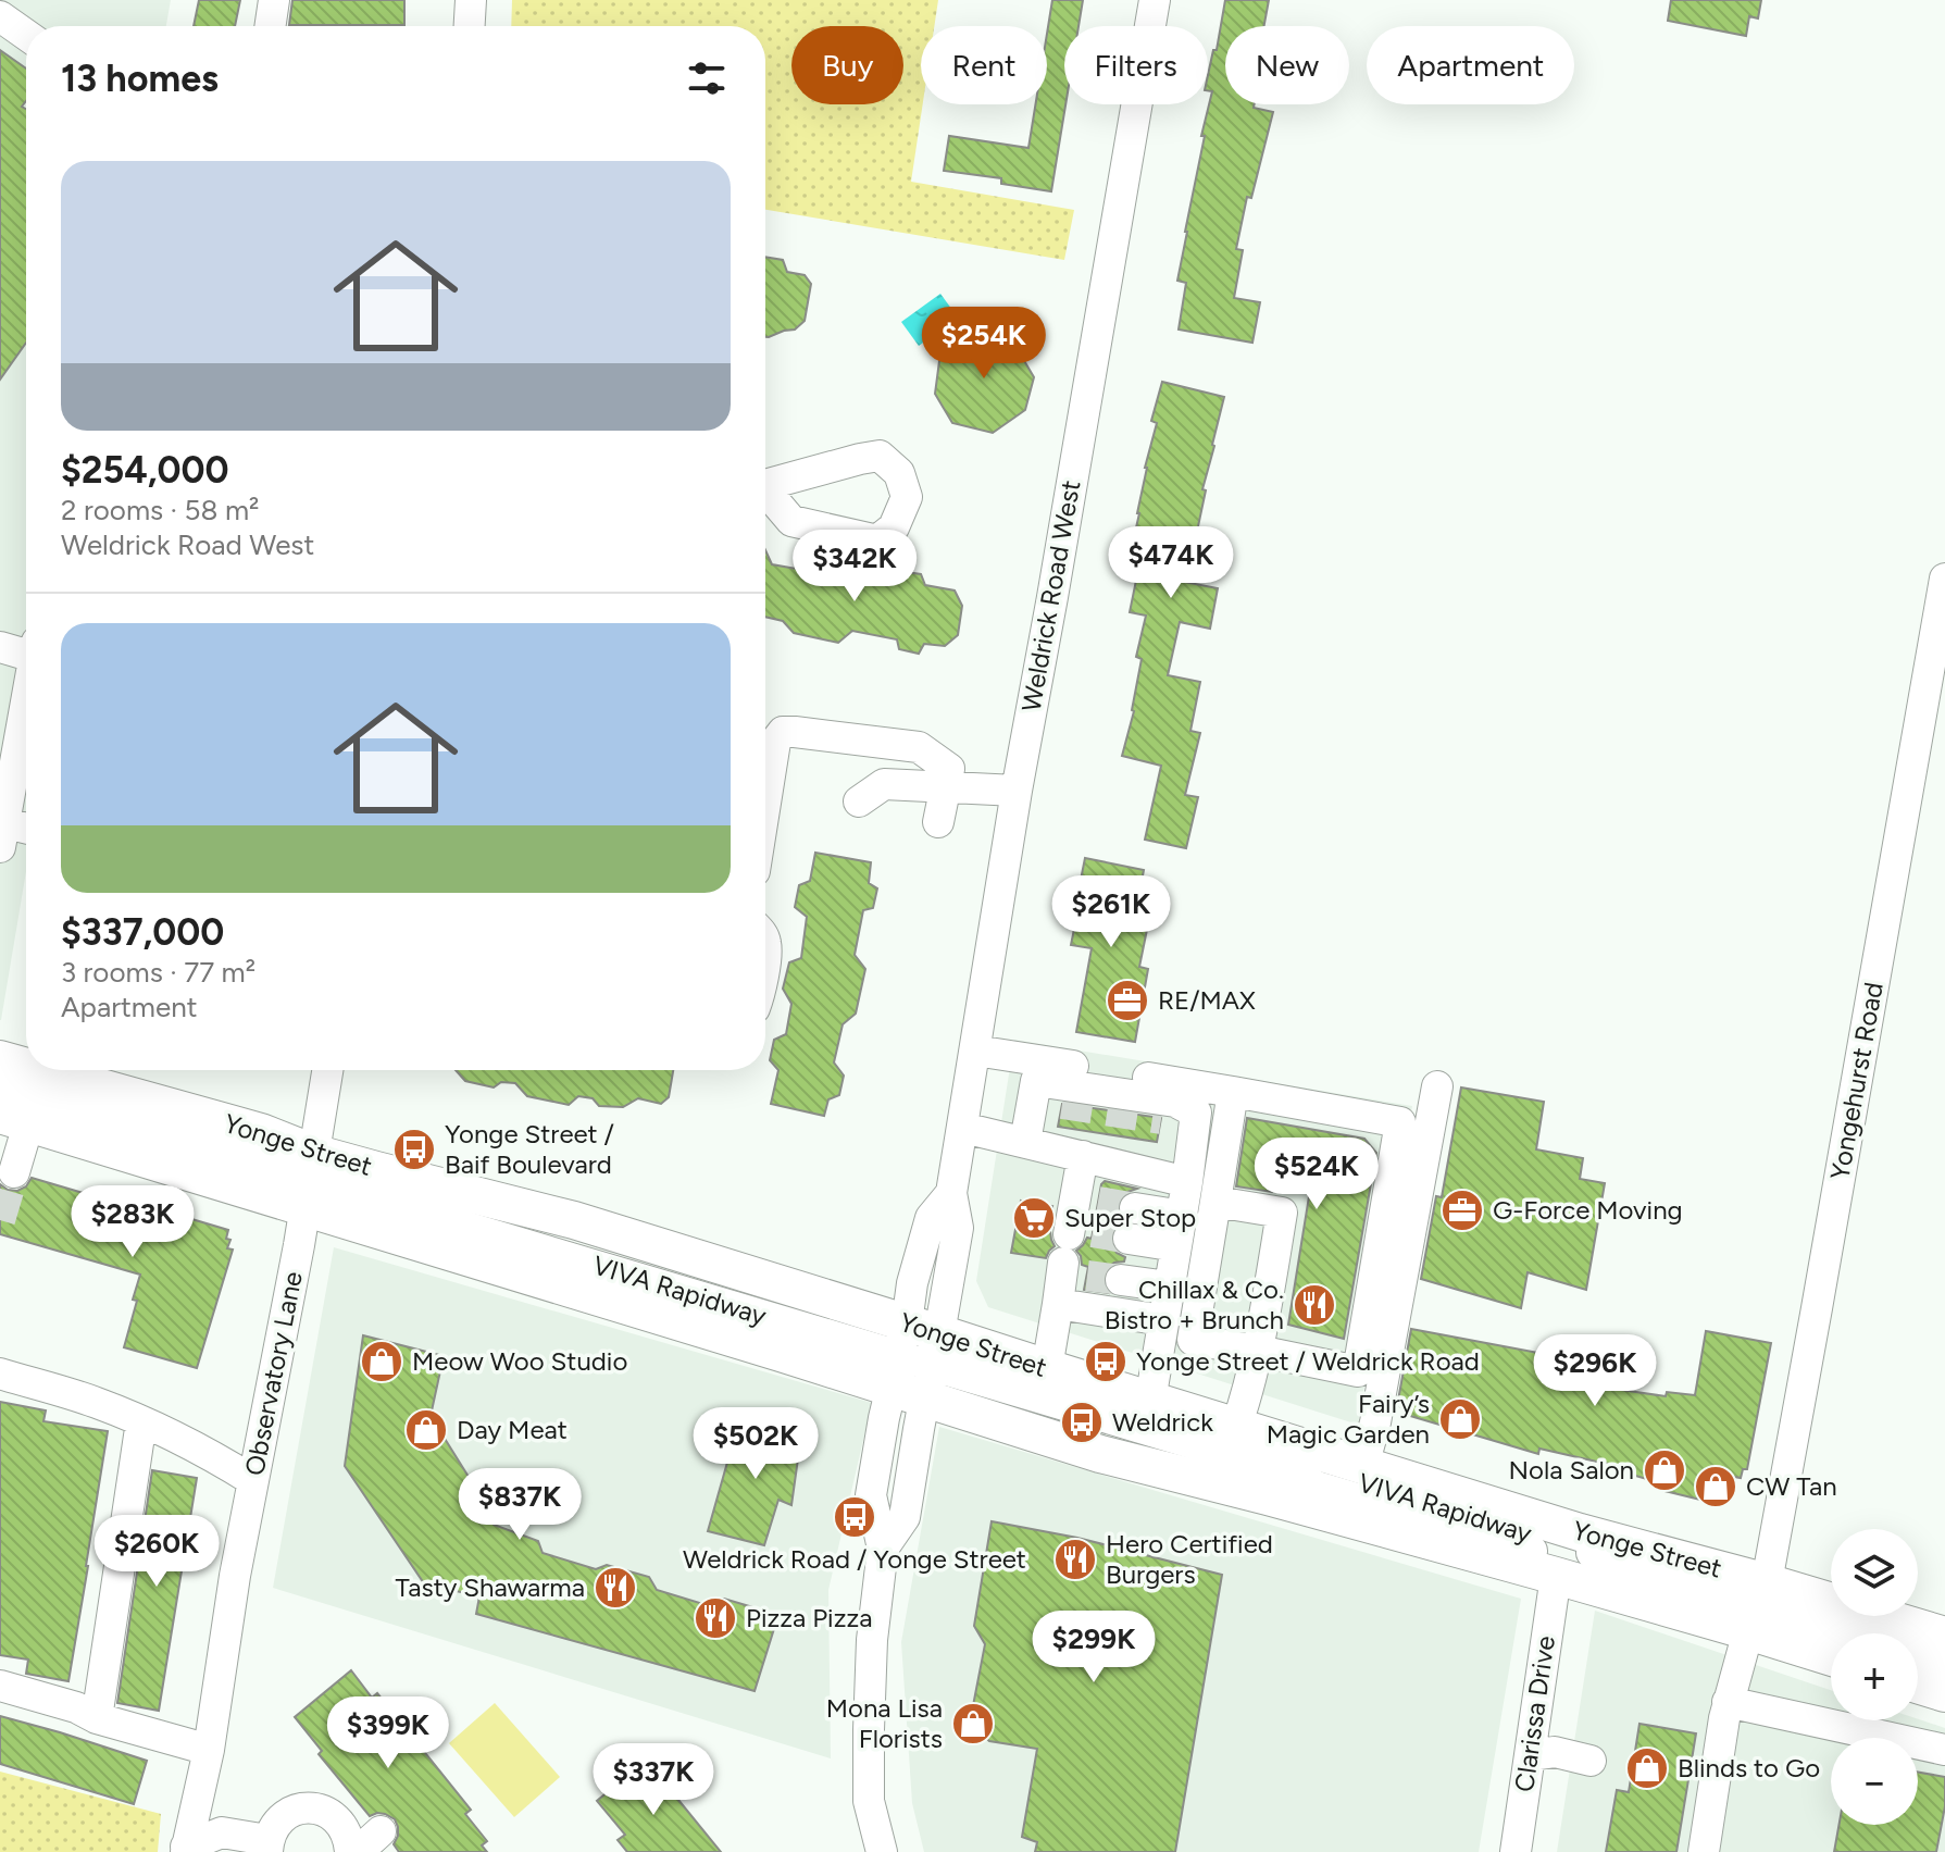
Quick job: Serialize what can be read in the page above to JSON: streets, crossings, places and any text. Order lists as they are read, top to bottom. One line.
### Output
{"streets":{"main road":["Yonge Street"],"street":["Weldrick Road West","Yongehurst Road","VIVA Rapidway","Observatory Lane","Clarissa Drive"]},"crossings":[["Weldrick Road West","Yonge Street"],["Weldrick Road West","VIVA Rapidway"],["Yongehurst Road","Yonge Street"],["Yonge Street","VIVA Rapidway"],["Yonge Street","Observatory Lane"],["Yonge Street","Clarissa Drive"]],"places":{"office":["RE/MAX","G-Force Moving"],"bus stop":["Yonge Street / Baif Boulevard","Yonge Street / Weldrick Road","Weldrick","Weldrick Road / Yonge Street"],"supermarket":["Super Stop"],"restaurant":["Chillax & Co. Bistro + Brunch","Hero Certified Burgers","Tasty Shawarma","Pizza Pizza"],"shop":["Meow Woo Studio","Fairy’s Magic Garden","Day Meat","Nola Salon","CW Tan","Mona Lisa Florists","Blinds to Go"]},"page":{"chip":["Buy","Rent","Filters","New","Apartment"],"heading":"13 homes","list":[{"name":"$254,000","note":"2 rooms · 58 m² · Weldrick Road West"},{"name":"$337,000","note":"3 rooms · 77 m² · Apartment"}],"price":["$254K","$474K","$342K","$261K","$524K","$283K","$296K","$502K","$837K","$260K","$299K","$399K","$337K"],"map_buttons":["+","−"]}}
